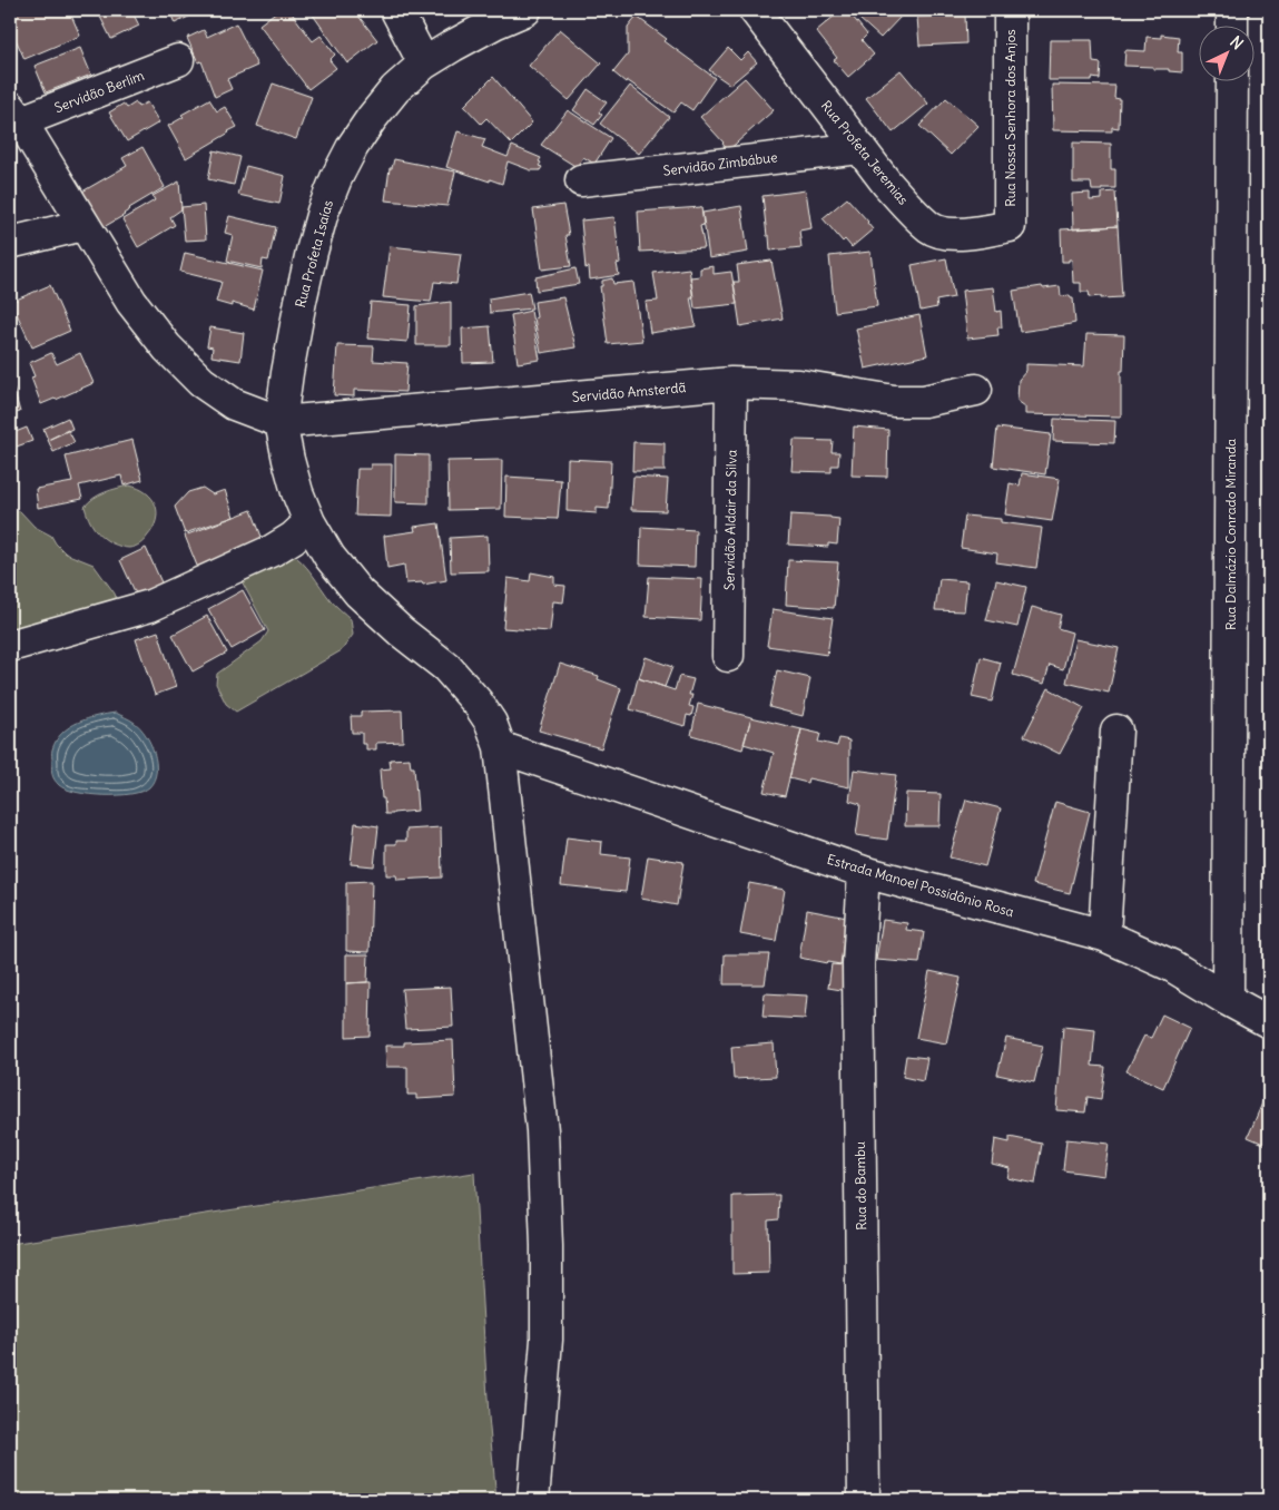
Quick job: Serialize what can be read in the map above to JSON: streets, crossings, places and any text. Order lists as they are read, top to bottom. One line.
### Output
{"streets":{"street":["Servidão Berlim","Rua Nossa Senhora dos Anjos","Rua Profeta Jeremias","Servidão Zimbábue","Rua Profeta Isaías","Servidão Amsterdã","Servidão Aldair da Silva","Rua Dalmázio Conrado Miranda","Estrada Manoel Possidônio Rosa","Rua do Bambu"]},"crossings":[["Rua Nossa Senhora dos Anjos","Rua Profeta Jeremias"],["Rua Profeta Jeremias","Servidão Zimbábue"],["Rua Profeta Isaías","Servidão Amsterdã"],["Servidão Amsterdã","Servidão Aldair da Silva"],["Rua Dalmázio Conrado Miranda","Estrada Manoel Possidônio Rosa"],["Estrada Manoel Possidônio Rosa","Rua do Bambu"]],"north":"top right"}
